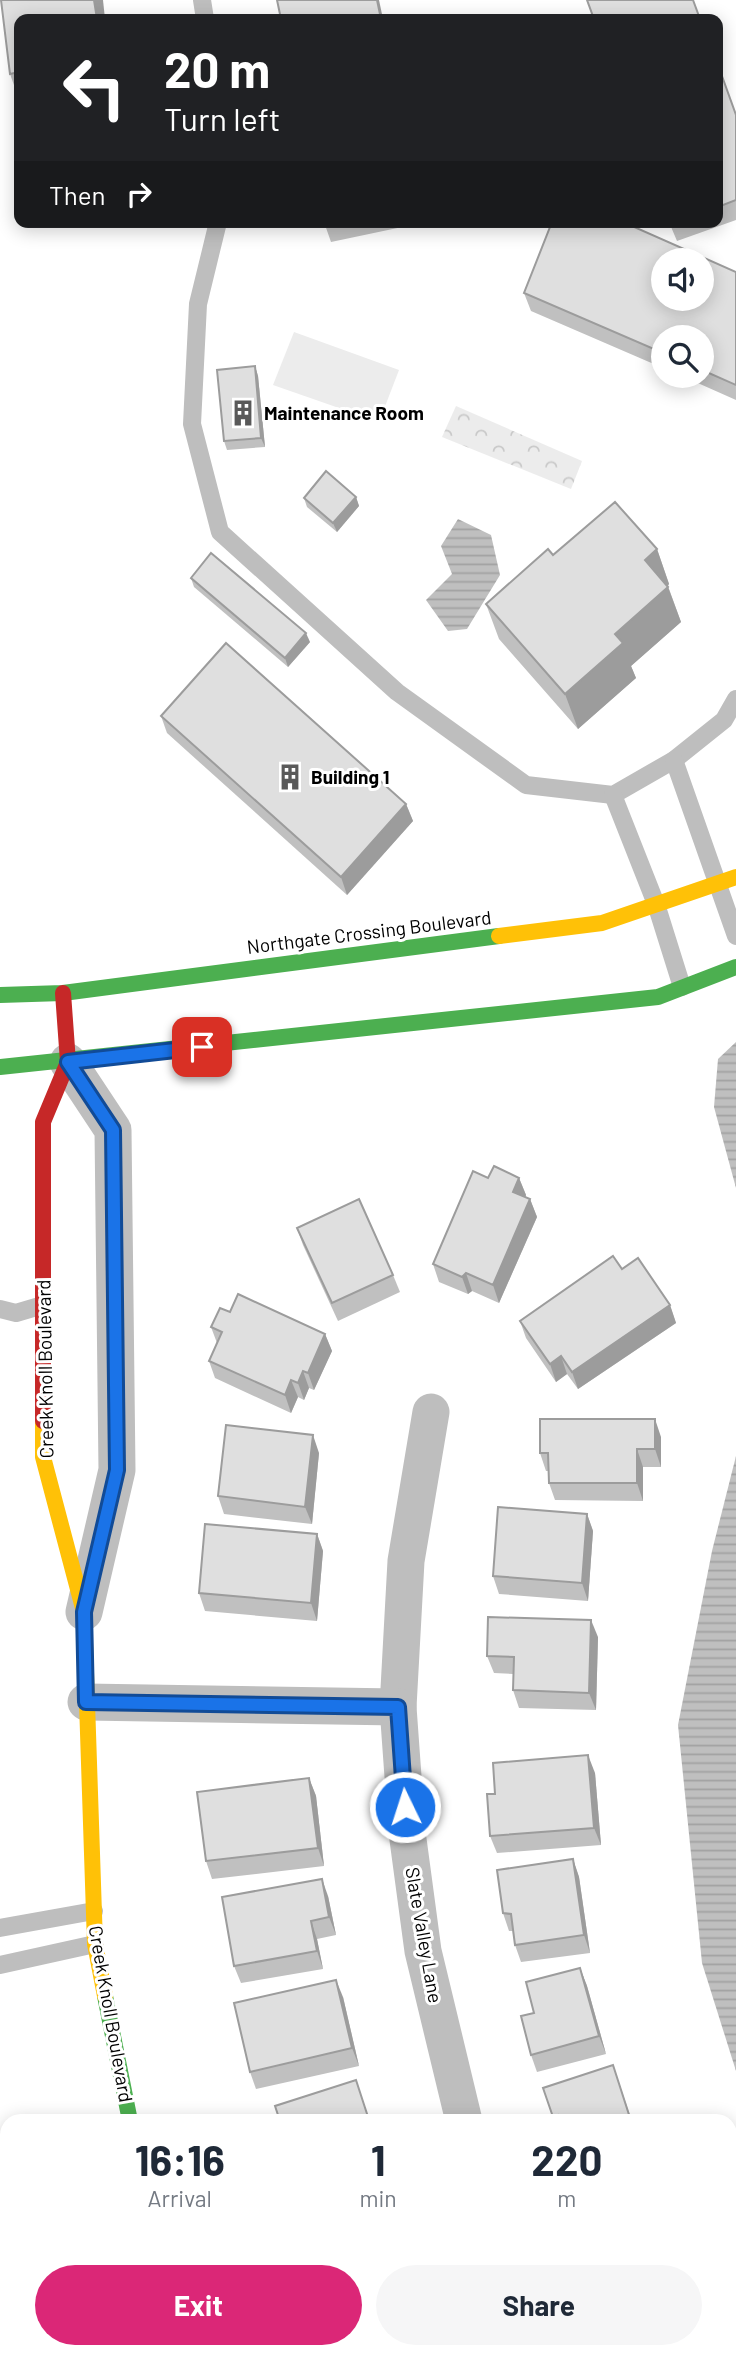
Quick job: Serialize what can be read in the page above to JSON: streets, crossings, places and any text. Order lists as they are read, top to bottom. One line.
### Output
{"streets":{"street":["Northgate Crossing Boulevard","Creek Knoll Boulevard","Slate Valley Lane"]},"crossings":[["Northgate Crossing Boulevard","Creek Knoll Boulevard"]],"places":{"building":["Maintenance Room","Building 1"]},"page":{"turn":["20 m","Turn left"],"then":"Then","eta":["16:16","Arrival","1","min","220","m"],"buttons":["Exit","Share"]}}
